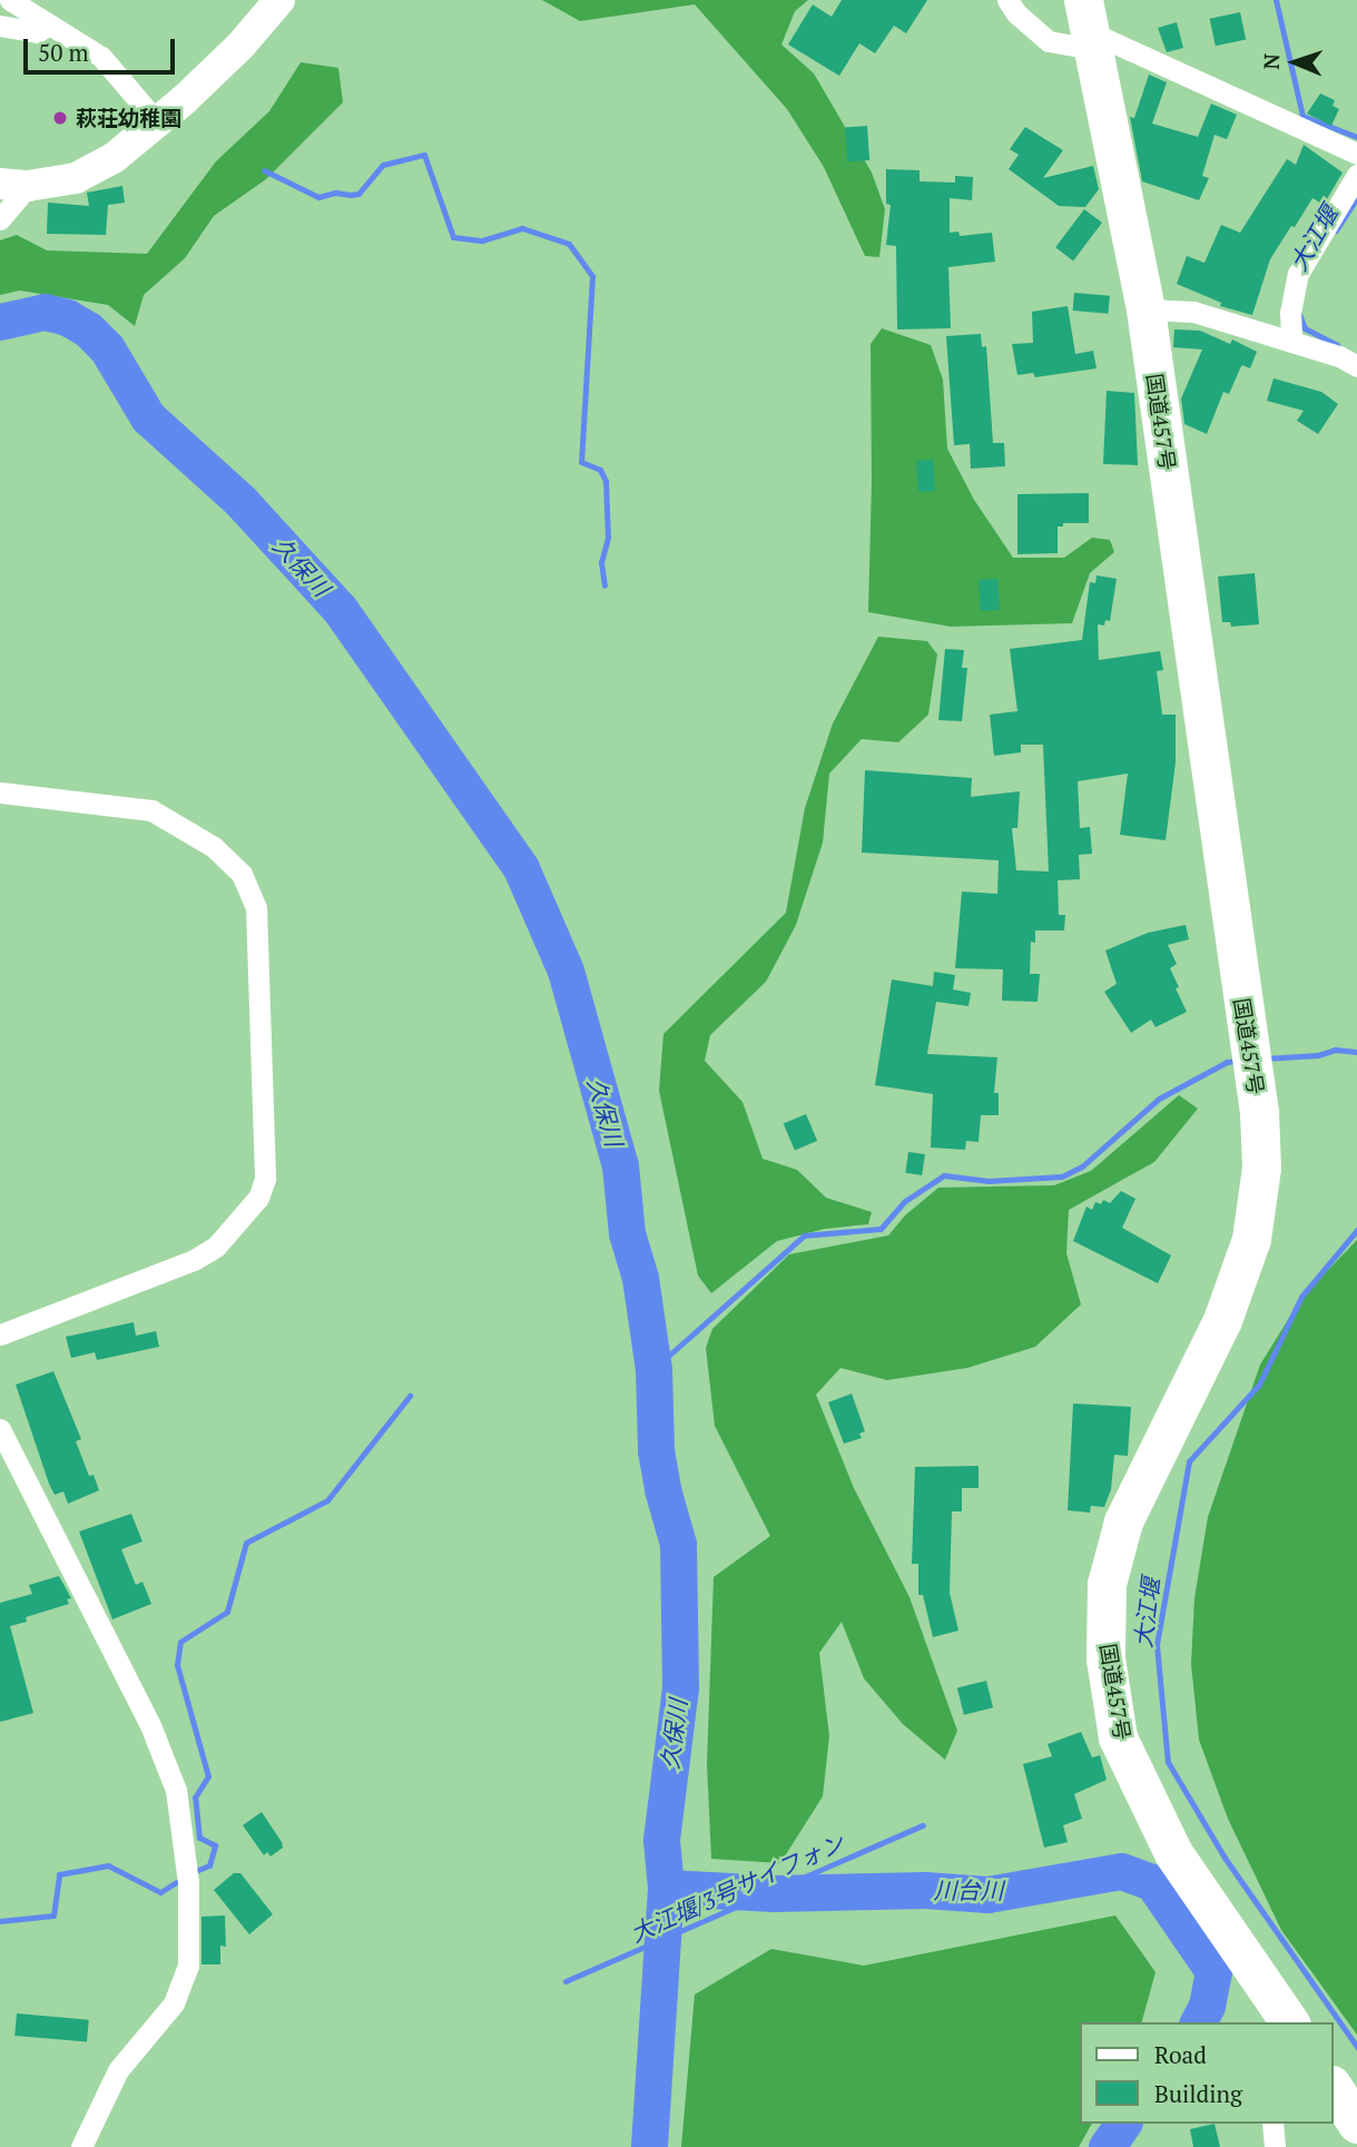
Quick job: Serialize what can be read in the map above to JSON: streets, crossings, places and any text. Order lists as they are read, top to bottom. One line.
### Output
{"streets":{"highway":["国道457号"]},"water":["大江堰","久保川","大江堰/3号サイフォン","川台川"],"places":["萩荘幼稚園"],"legend":["Road","Building"],"scale_bar":"50 m","north":"left"}
